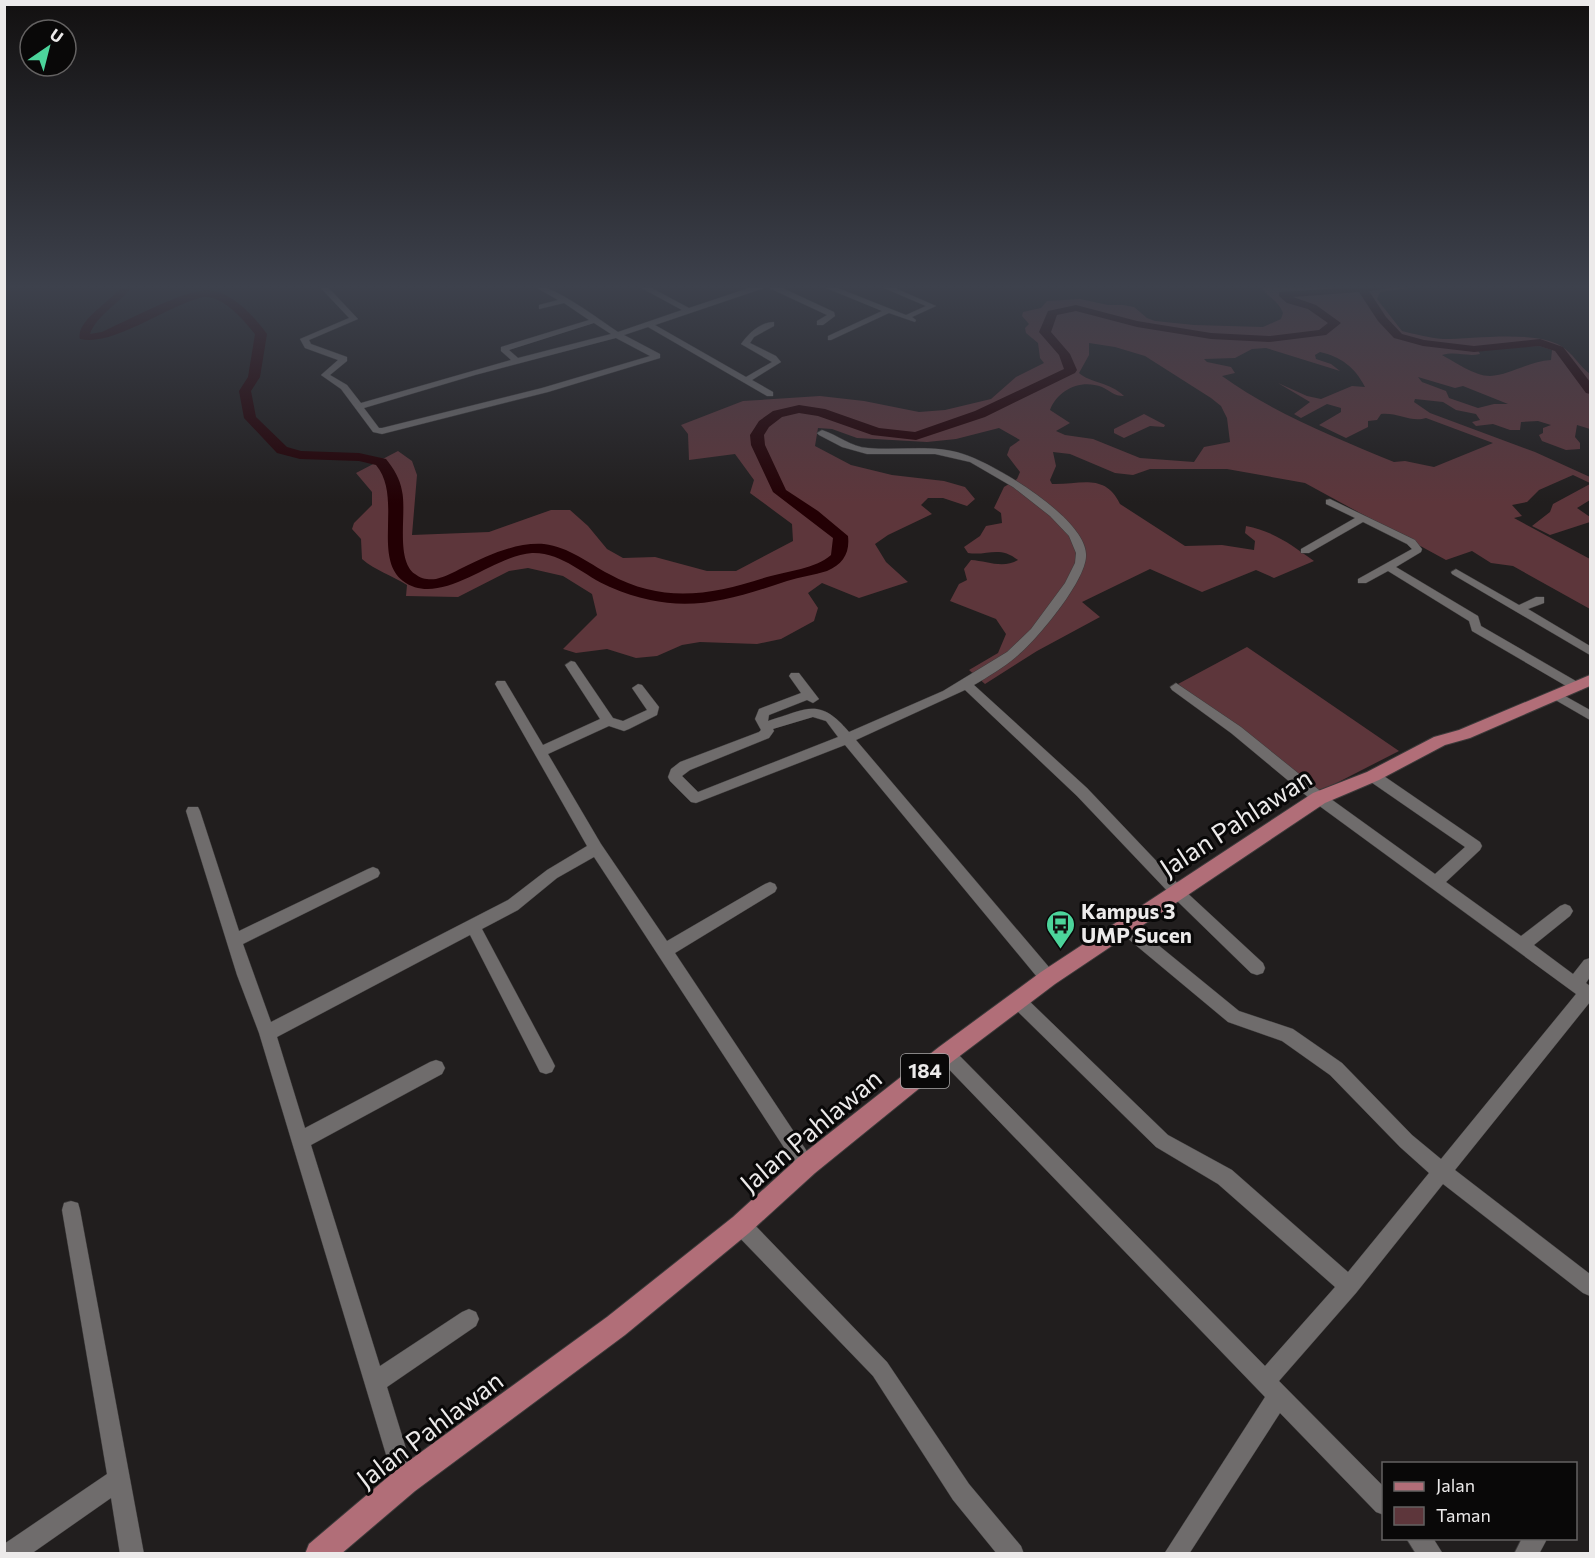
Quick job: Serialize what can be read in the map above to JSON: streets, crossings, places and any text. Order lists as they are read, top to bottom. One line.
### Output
{"streets":{"main road":["Jalan Pahlawan","184"]},"places":{"bus stop":["Kampus 3 UMP Sucen"]},"legend":["Jalan","Taman"],"north":"top right"}
